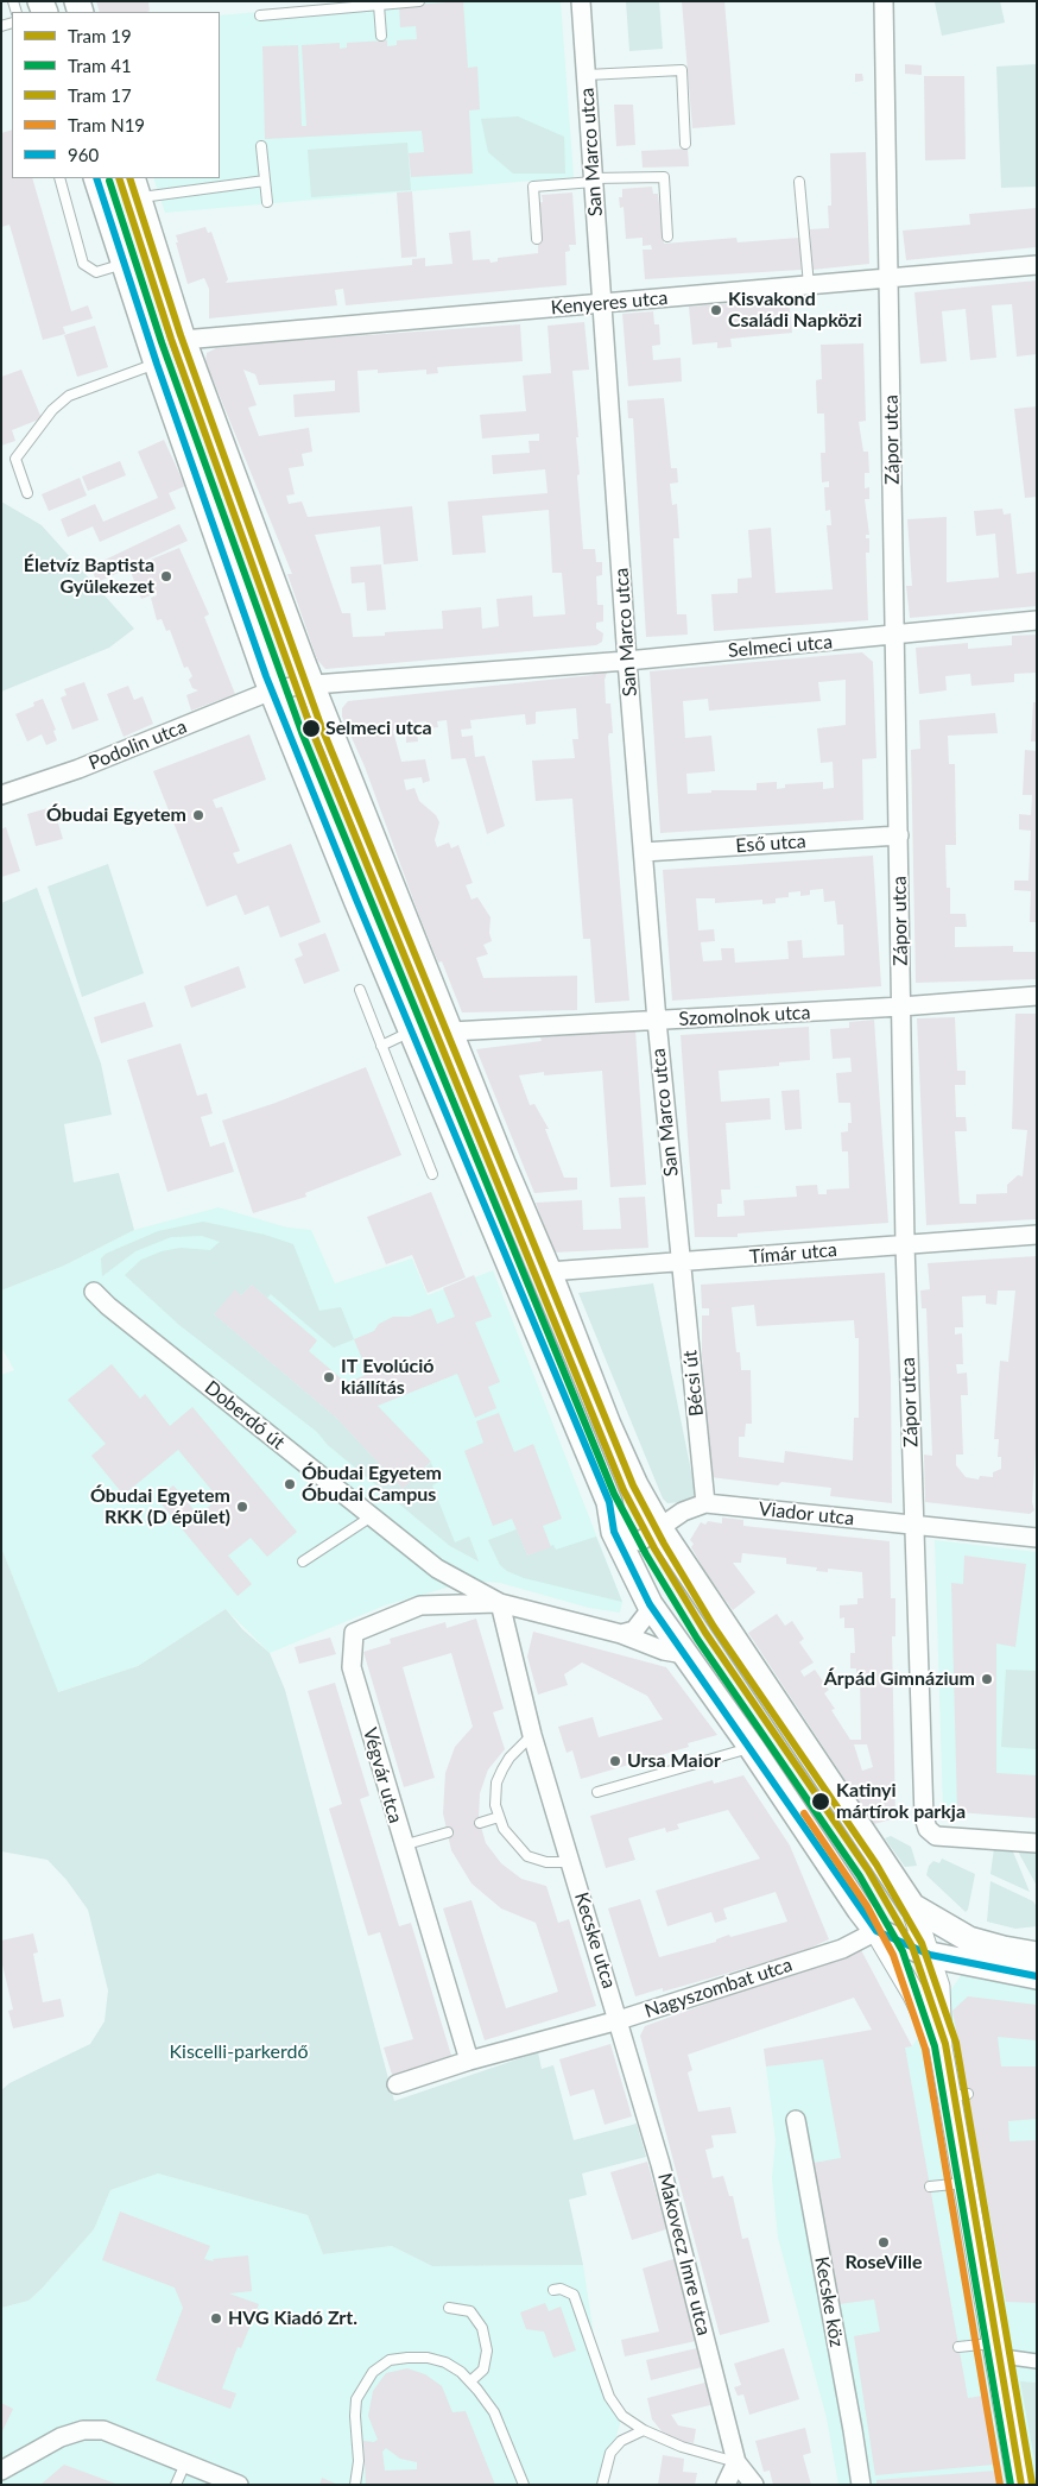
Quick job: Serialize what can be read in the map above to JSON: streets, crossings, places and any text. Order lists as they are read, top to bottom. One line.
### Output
{"streets":{"street":["San Marco utca","Kenyeres utca","Zápor utca","Selmeci utca","Podolin utca","Eső utca","Szomolnok utca","Tímár utca","Bécsi út","Doberdó út","Viador utca","Végvár utca","Kecske utca","Nagyszombat utca","Makovecz Imre utca","Kecske köz"]},"crossings":[["San Marco utca","Kenyeres utca"],["San Marco utca","Selmeci utca"],["San Marco utca","Eső utca"],["San Marco utca","Szomolnok utca"],["San Marco utca","Tímár utca"],["San Marco utca","Bécsi út"],["Kenyeres utca","Zápor utca"],["Zápor utca","Selmeci utca"],["Zápor utca","Eső utca"],["Zápor utca","Szomolnok utca"],["Zápor utca","Tímár utca"],["Zápor utca","Viador utca"],["Selmeci utca","Podolin utca"],["Tímár utca","Bécsi út"],["Bécsi út","Viador utca"],["Doberdó út","Végvár utca"],["Doberdó út","Kecske utca"],["Végvár utca","Kecske utca"],["Végvár utca","Nagyszombat utca"],["Kecske utca","Nagyszombat utca"],["Kecske utca","Makovecz Imre utca"],["Nagyszombat utca","Makovecz Imre utca"]],"parks":["Kiscelli-parkerdő"],"places":["Kisvakond Családi Napközi","Életvíz Baptista Gyülekezet","Selmeci utca","Óbudai Egyetem","IT Evolúció kiállítás","Óbudai Egyetem Óbudai Campus","Óbudai Egyetem RKK (D épület)","Árpád Gimnázium","Ursa Maior","Katinyi mártírok parkja","RoseVille","HVG Kiadó Zrt."],"lines":["tram line 19","tram line 17","transit line 960","tram line 41","tram line N19"],"legend":["Tram 19","Tram 41","Tram 17","Tram N19","960"]}
